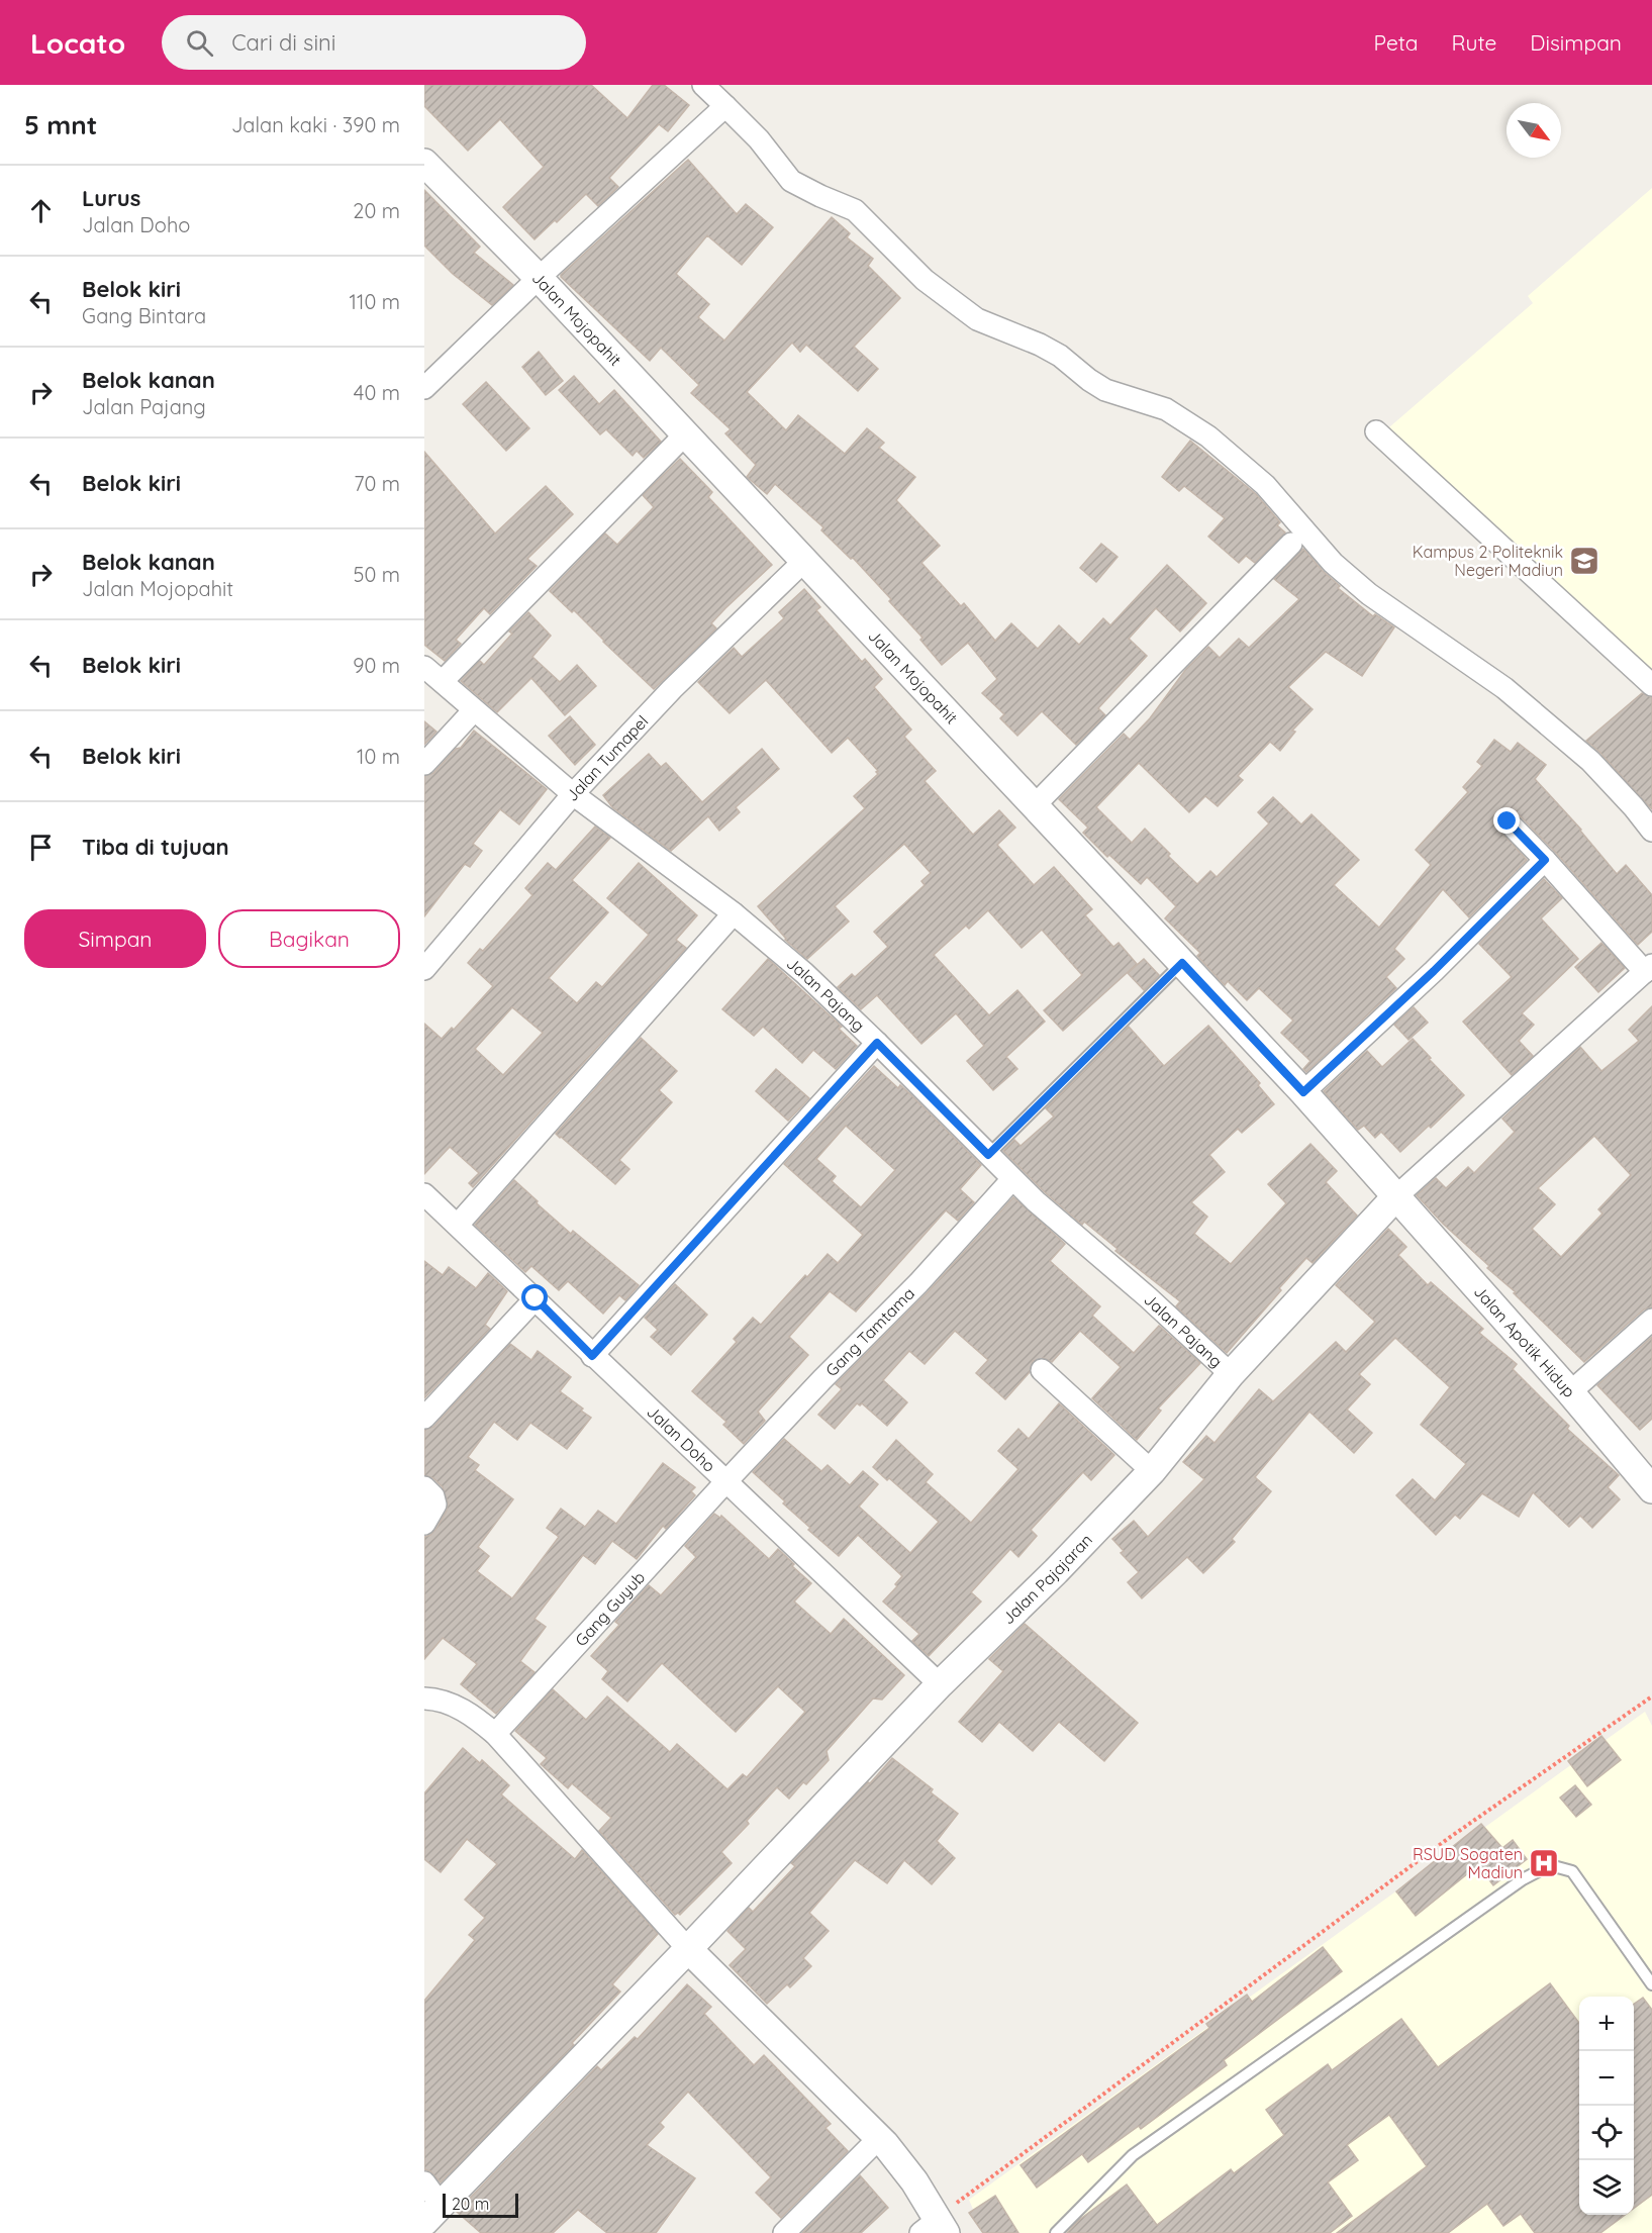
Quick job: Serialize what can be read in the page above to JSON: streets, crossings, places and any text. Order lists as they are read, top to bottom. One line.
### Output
{"streets":{"street":["Jalan Mojopahit","Jalan Tumapel","Jalan Pajang","Gang Tamtama","Jalan Apotik Hidup","Jalan Doho","Jalan Pajajaran","Gang Guyub"]},"crossings":[["Jalan Mojopahit","Jalan Tumapel"],["Jalan Mojopahit","Jalan Apotik Hidup"],["Jalan Mojopahit","Jalan Pajajaran"],["Jalan Tumapel","Jalan Pajang"],["Jalan Pajang","Gang Tamtama"],["Jalan Pajang","Jalan Pajajaran"],["Gang Tamtama","Jalan Doho"],["Gang Tamtama","Gang Guyub"],["Jalan Apotik Hidup","Jalan Pajajaran"],["Jalan Doho","Jalan Pajajaran"],["Jalan Doho","Gang Guyub"]],"places":{"school or university":["Kampus 2 Politeknik Negeri Madiun"],"hospital":["RSUD Sogaten Madiun"]},"scale_bar":"20 m","north":"bottom right","page":{"header":"Locato","search":"Cari di sini","nav":["Peta","Rute","Disimpan"],"heading":["5 mnt","Jalan kaki · 390 m"],"list":[["Lurus","Jalan Doho","20 m"],["Belok kiri","Gang Bintara","110 m"],["Belok kanan","Jalan Pajang","40 m"],["Belok kiri","70 m"],["Belok kanan","Jalan Mojopahit","50 m"],["Belok kiri","90 m"],["Belok kiri","10 m"],"Tiba di tujuan"],"buttons":["Simpan","Bagikan"],"map_buttons":["+","−"],"scale":"20 m"}}
